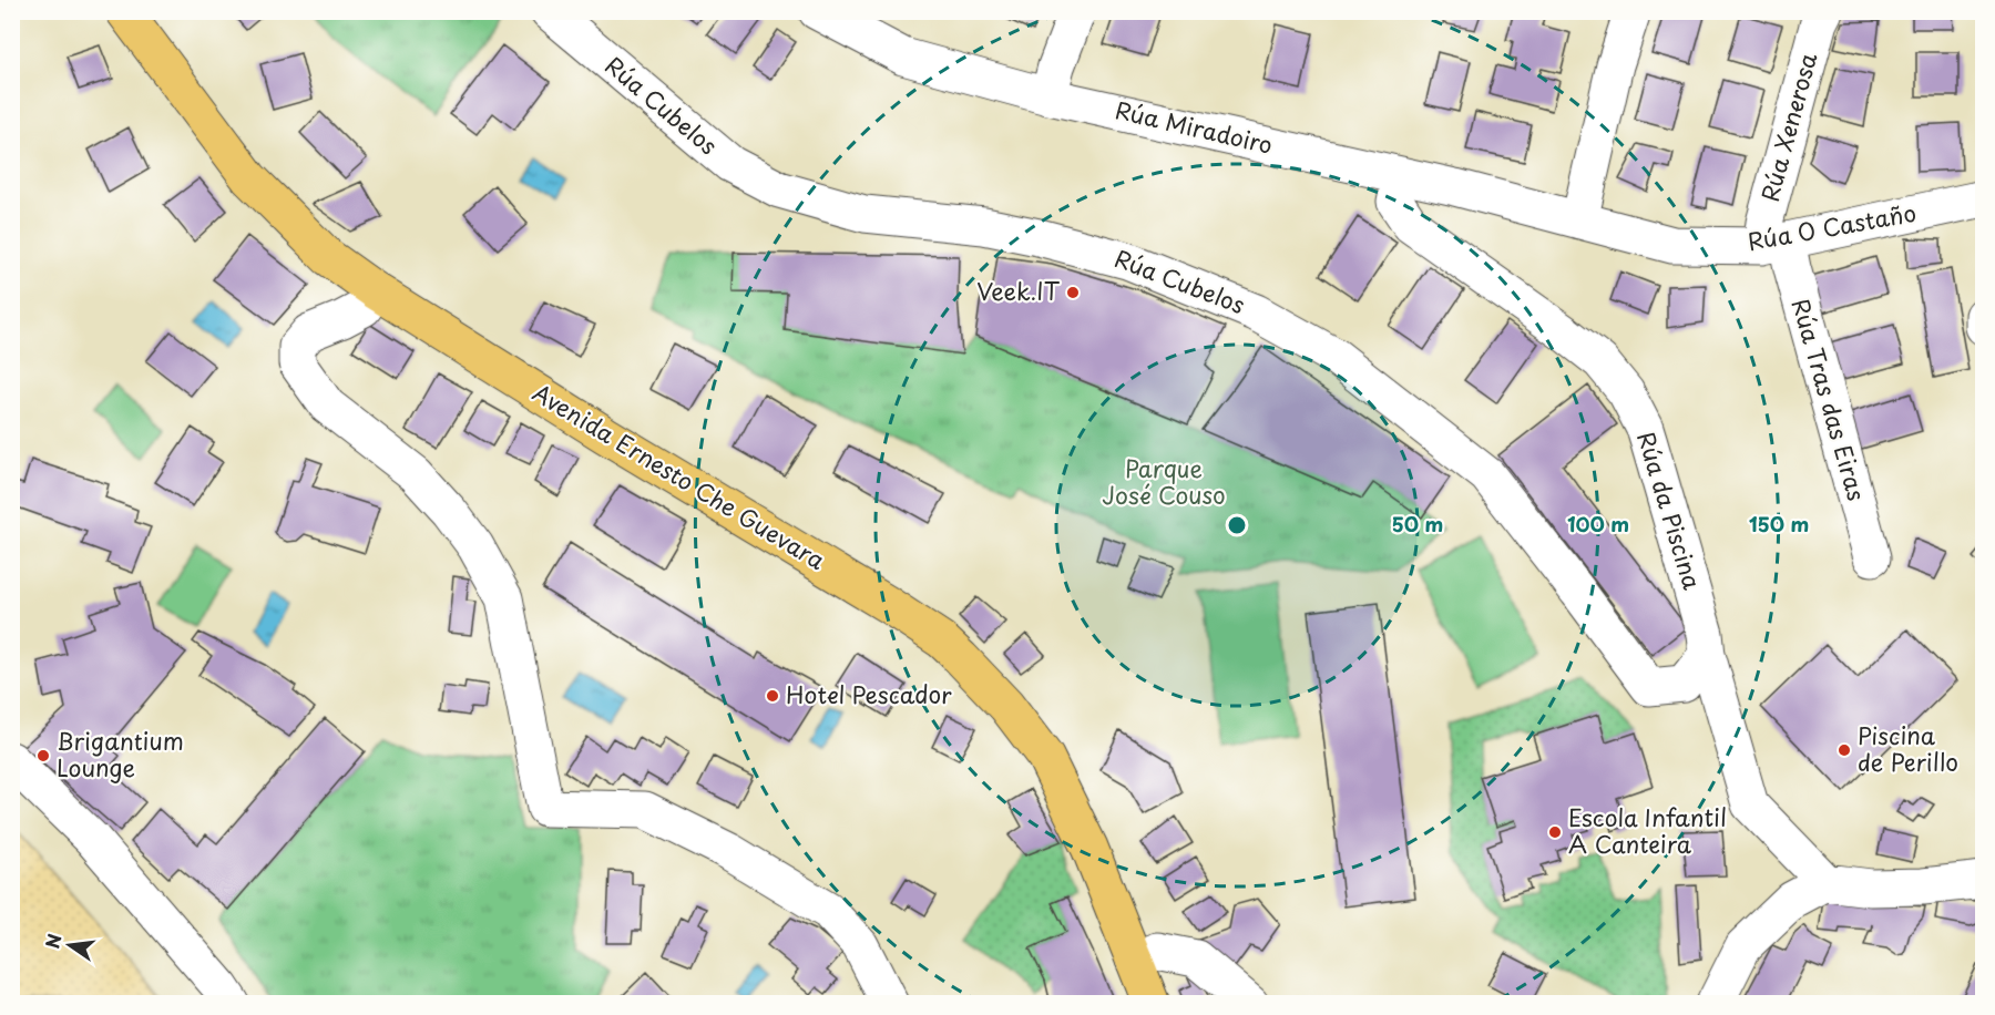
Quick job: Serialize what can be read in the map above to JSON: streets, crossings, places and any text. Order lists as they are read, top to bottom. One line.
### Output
{"streets":{"main road":["Avenida Ernesto Che Guevara"],"street":["Rúa Cubelos","Rúa Xenerosa","Rúa Miradoiro","Rúa O Castaño","Rúa Tras das Eiras","Rúa da Piscina"]},"crossings":[["Rúa Cubelos","Rúa da Piscina"],["Rúa Xenerosa","Rúa O Castaño"],["Rúa Xenerosa","Rúa Tras das Eiras"],["Rúa Miradoiro","Rúa O Castaño"],["Rúa Miradoiro","Rúa da Piscina"],["Rúa O Castaño","Rúa Tras das Eiras"]],"parks":["Parque José Couso"],"places":["Veek.IT","Hotel Pescador","Piscina de Perillo","Brigantium Lounge","Escola Infantil A Canteira"],"north":"left","rings":["50 m","100 m","150 m"]}
